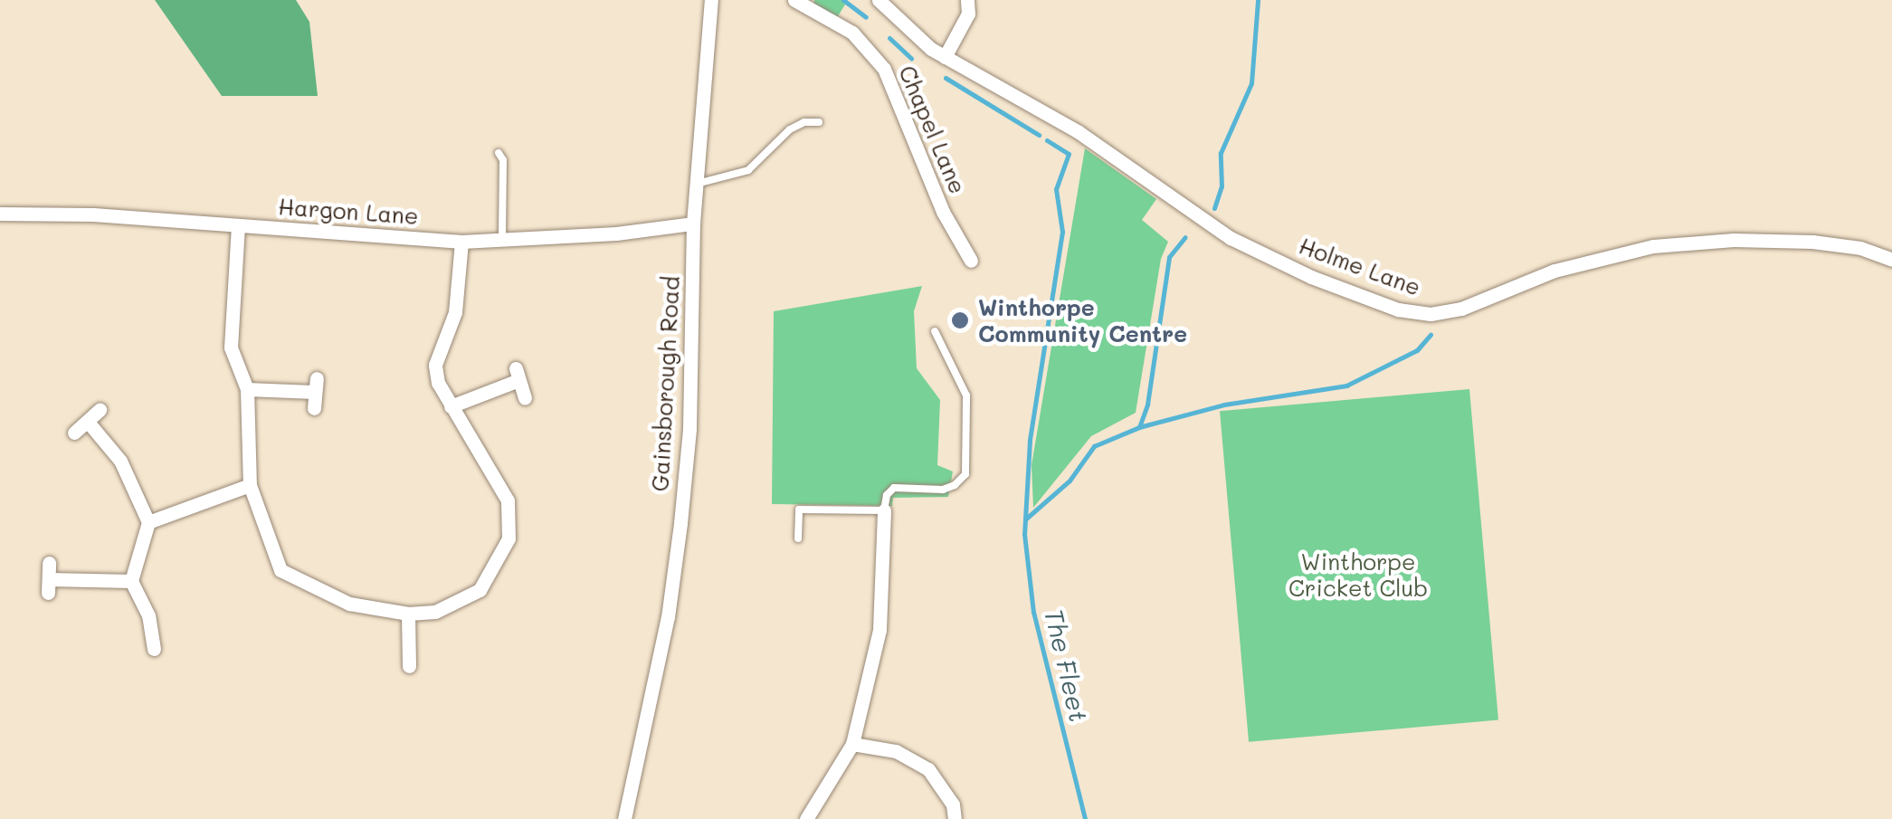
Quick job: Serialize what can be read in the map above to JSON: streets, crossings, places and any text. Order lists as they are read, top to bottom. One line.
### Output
{"streets":{"street":["Chapel Lane","Hargon Lane","Holme Lane","Gainsborough Road"]},"crossings":[["Hargon Lane","Gainsborough Road"]],"water":["The Fleet"],"parks":["Winthorpe Cricket Club"],"places":["Winthorpe Community Centre"]}
